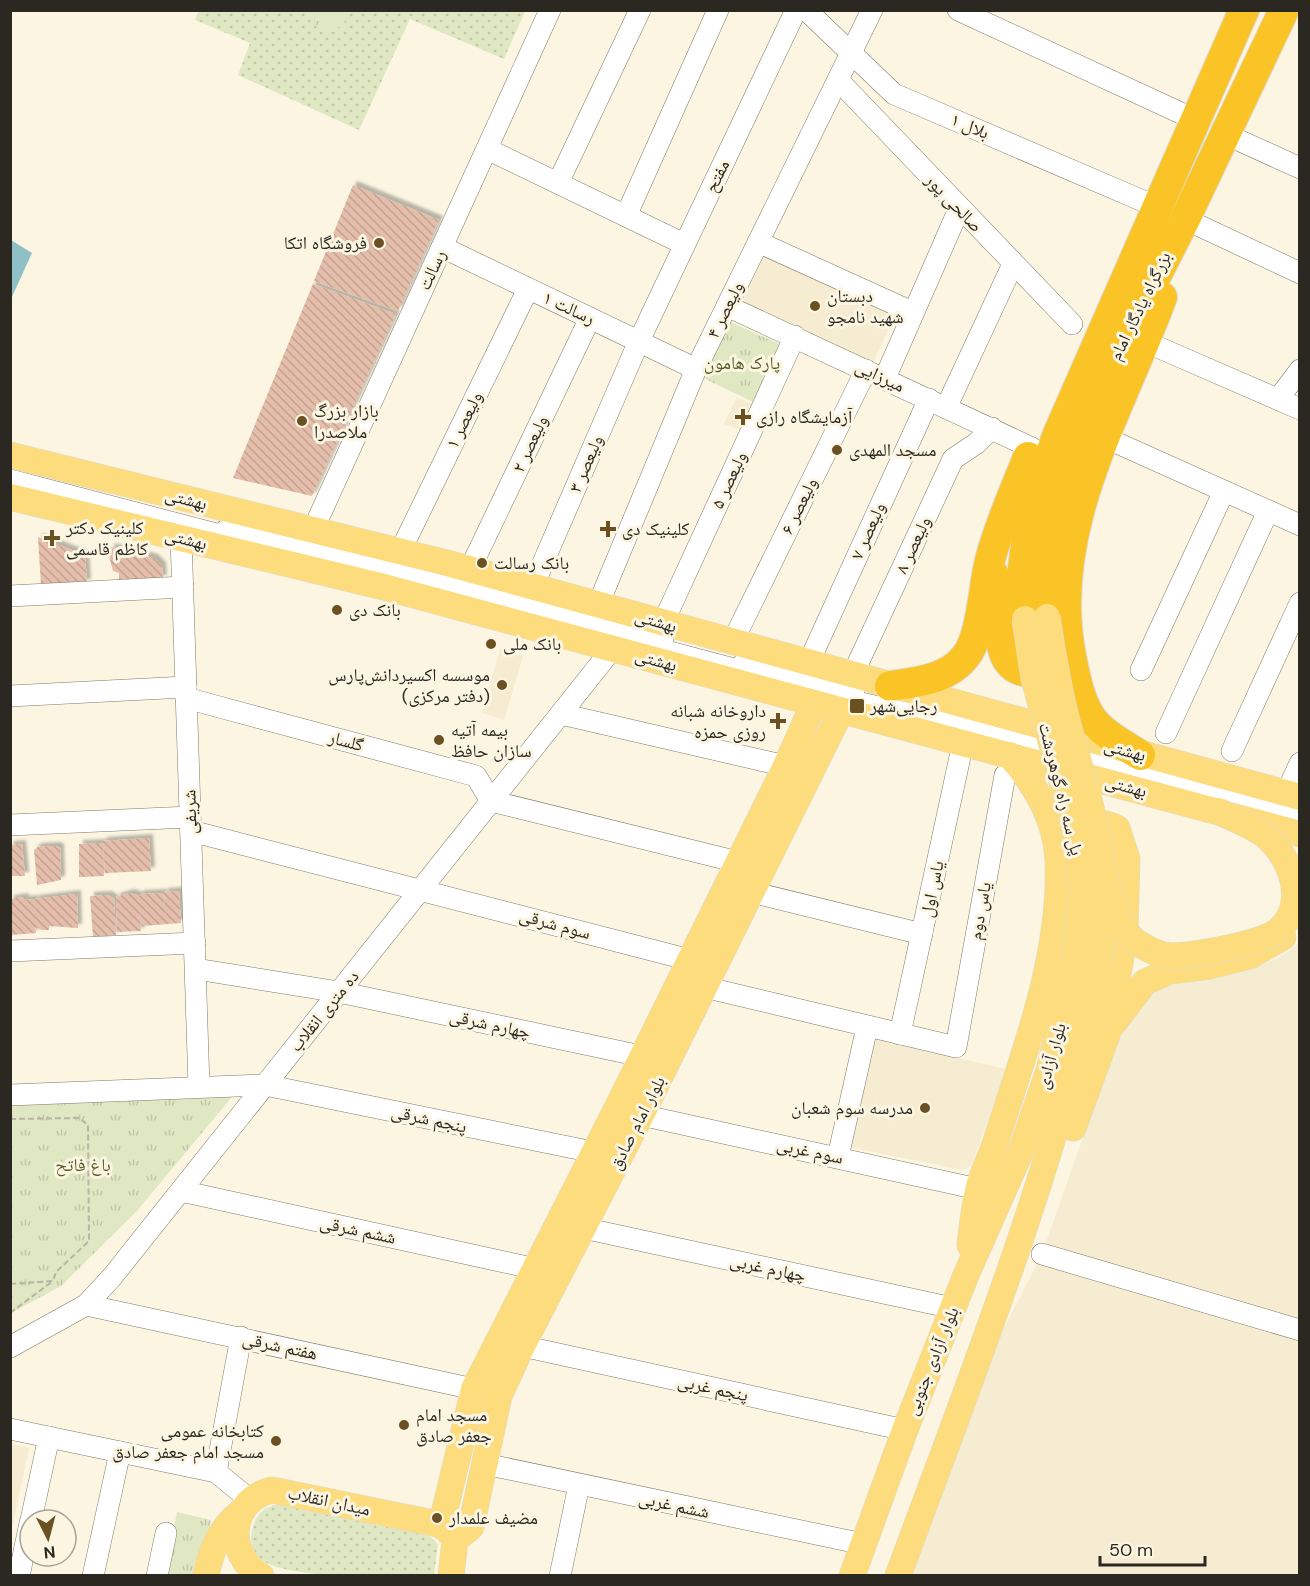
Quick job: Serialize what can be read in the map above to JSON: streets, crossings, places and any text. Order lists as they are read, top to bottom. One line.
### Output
{"streets":{"highway":["بزرگراه یادگار امام"],"main road":["بهشتی","بهشتى","پل سه راه گوهردشت","بلوار آزادی","بلوار امام صادق","بلوار آزادی جنوبی","میدان انقلاب"],"street":["بلال ۱","مفتح","صالحی پور","رسالت","رسالت ۱","ولیعصر ۴","میرزایی","ولیعصر ۱","ولیعصر ۲","ولیعصر ۳","ولیعصر ۵","ولیعصر ۶","ولیعصر ۷","ولیعصر ۸","گلسار","شریفی","یاس اول","یاس دوم","سوم شرقی","ده متری انقلاب","چهارم شرقی","پنجم شرقی","سوم غربی","ششم شرقی","چهارم غربی","هفتم شرقی","پنجم غربی","ششم غربی"]},"crossings":[["بلال ۱","بزرگراه یادگار امام"],["بلال ۱","ولیعصر ۴"],["مفتح","رسالت ۱"],["مفتح","ولیعصر ۳"],["صالحی پور","ولیعصر ۴"],["صالحی پور","ولیعصر ۶"],["صالحی پور","ولیعصر ۷"],["رسالت","رسالت ۱"],["رسالت","بهشتی"],["بزرگراه یادگار امام","پل سه راه گوهردشت"],["رسالت ۱","ولیعصر ۴"],["رسالت ۱","ولیعصر ۱"],["رسالت ۱","ولیعصر ۲"],["رسالت ۱","ولیعصر ۳"],["ولیعصر ۴","میرزایی"],["ولیعصر ۴","بهشتی"],["میرزایی","ولیعصر ۵"],["میرزایی","ولیعصر ۶"],["میرزایی","ولیعصر ۷"],["میرزایی","ولیعصر ۸"],["ولیعصر ۱","بهشتی"],["ولیعصر ۲","بهشتی"],["ولیعصر ۳","بهشتی"],["ولیعصر ۵","بهشتی"],["بهشتی","ولیعصر ۶"],["بهشتی","ولیعصر ۷"],["بهشتی","ولیعصر ۸"],["بهشتى","شریفی"],["بهشتى","یاس اول"],["بهشتى","یاس دوم"],["بهشتى","ده متری انقلاب"],["بهشتى","بلوار امام صادق"],["گلسار","شریفی"],["گلسار","ده متری انقلاب"],["پل سه راه گوهردشت","بلوار آزادی"],["شریفی","سوم شرقی"],["شریفی","چهارم شرقی"],["شریفی","پنجم شرقی"],["یاس اول","یاس دوم"],["سوم شرقی","ده متری انقلاب"],["سوم شرقی","بلوار امام صادق"],["ده متری انقلاب","چهارم شرقی"],["ده متری انقلاب","پنجم شرقی"],["ده متری انقلاب","ششم شرقی"],["ده متری انقلاب","هفتم شرقی"],["چهارم شرقی","بلوار امام صادق"],["بلوار آزادی","بلوار آزادی جنوبی"],["پنجم شرقی","بلوار امام صادق"],["بلوار امام صادق","سوم غربی"],["بلوار امام صادق","ششم شرقی"],["بلوار امام صادق","چهارم غربی"],["بلوار امام صادق","هفتم شرقی"],["بلوار امام صادق","پنجم غربی"],["بلوار امام صادق","میدان انقلاب"],["بلوار امام صادق","ششم غربی"],["چهارم غربی","بلوار آزادی جنوبی"],["بلوار آزادی جنوبی","پنجم غربی"],["بلوار آزادی جنوبی","ششم غربی"]],"parks":["پارک هامون","باغ فاتح"],"places":{"other":["فروشگاه اتکا","دبستان شهید نامجو","بازار بزرگ ملاصدرا","مسجد المهدی","بانک رسالت","بانک دی","بانک ملی","موسسه اکسیردانش‌پارس (دفتر مرکزی)","بیمه آتیه سازان حافظ","مدرسه سوم شعبان","مسجد امام جعفر صادق","کتابخانه عمومی مسجد امام جعفر صادق","مضیف علمدار"],"health":["آزمایشگاه رازی","کلینیک دی","کلینیک دکتر کاظم قاسمی","داروخانه شبانه روزی حمزه"],"transit":["رجایی‌شهر"]},"scale_bar":"50 m","north":"bottom"}
